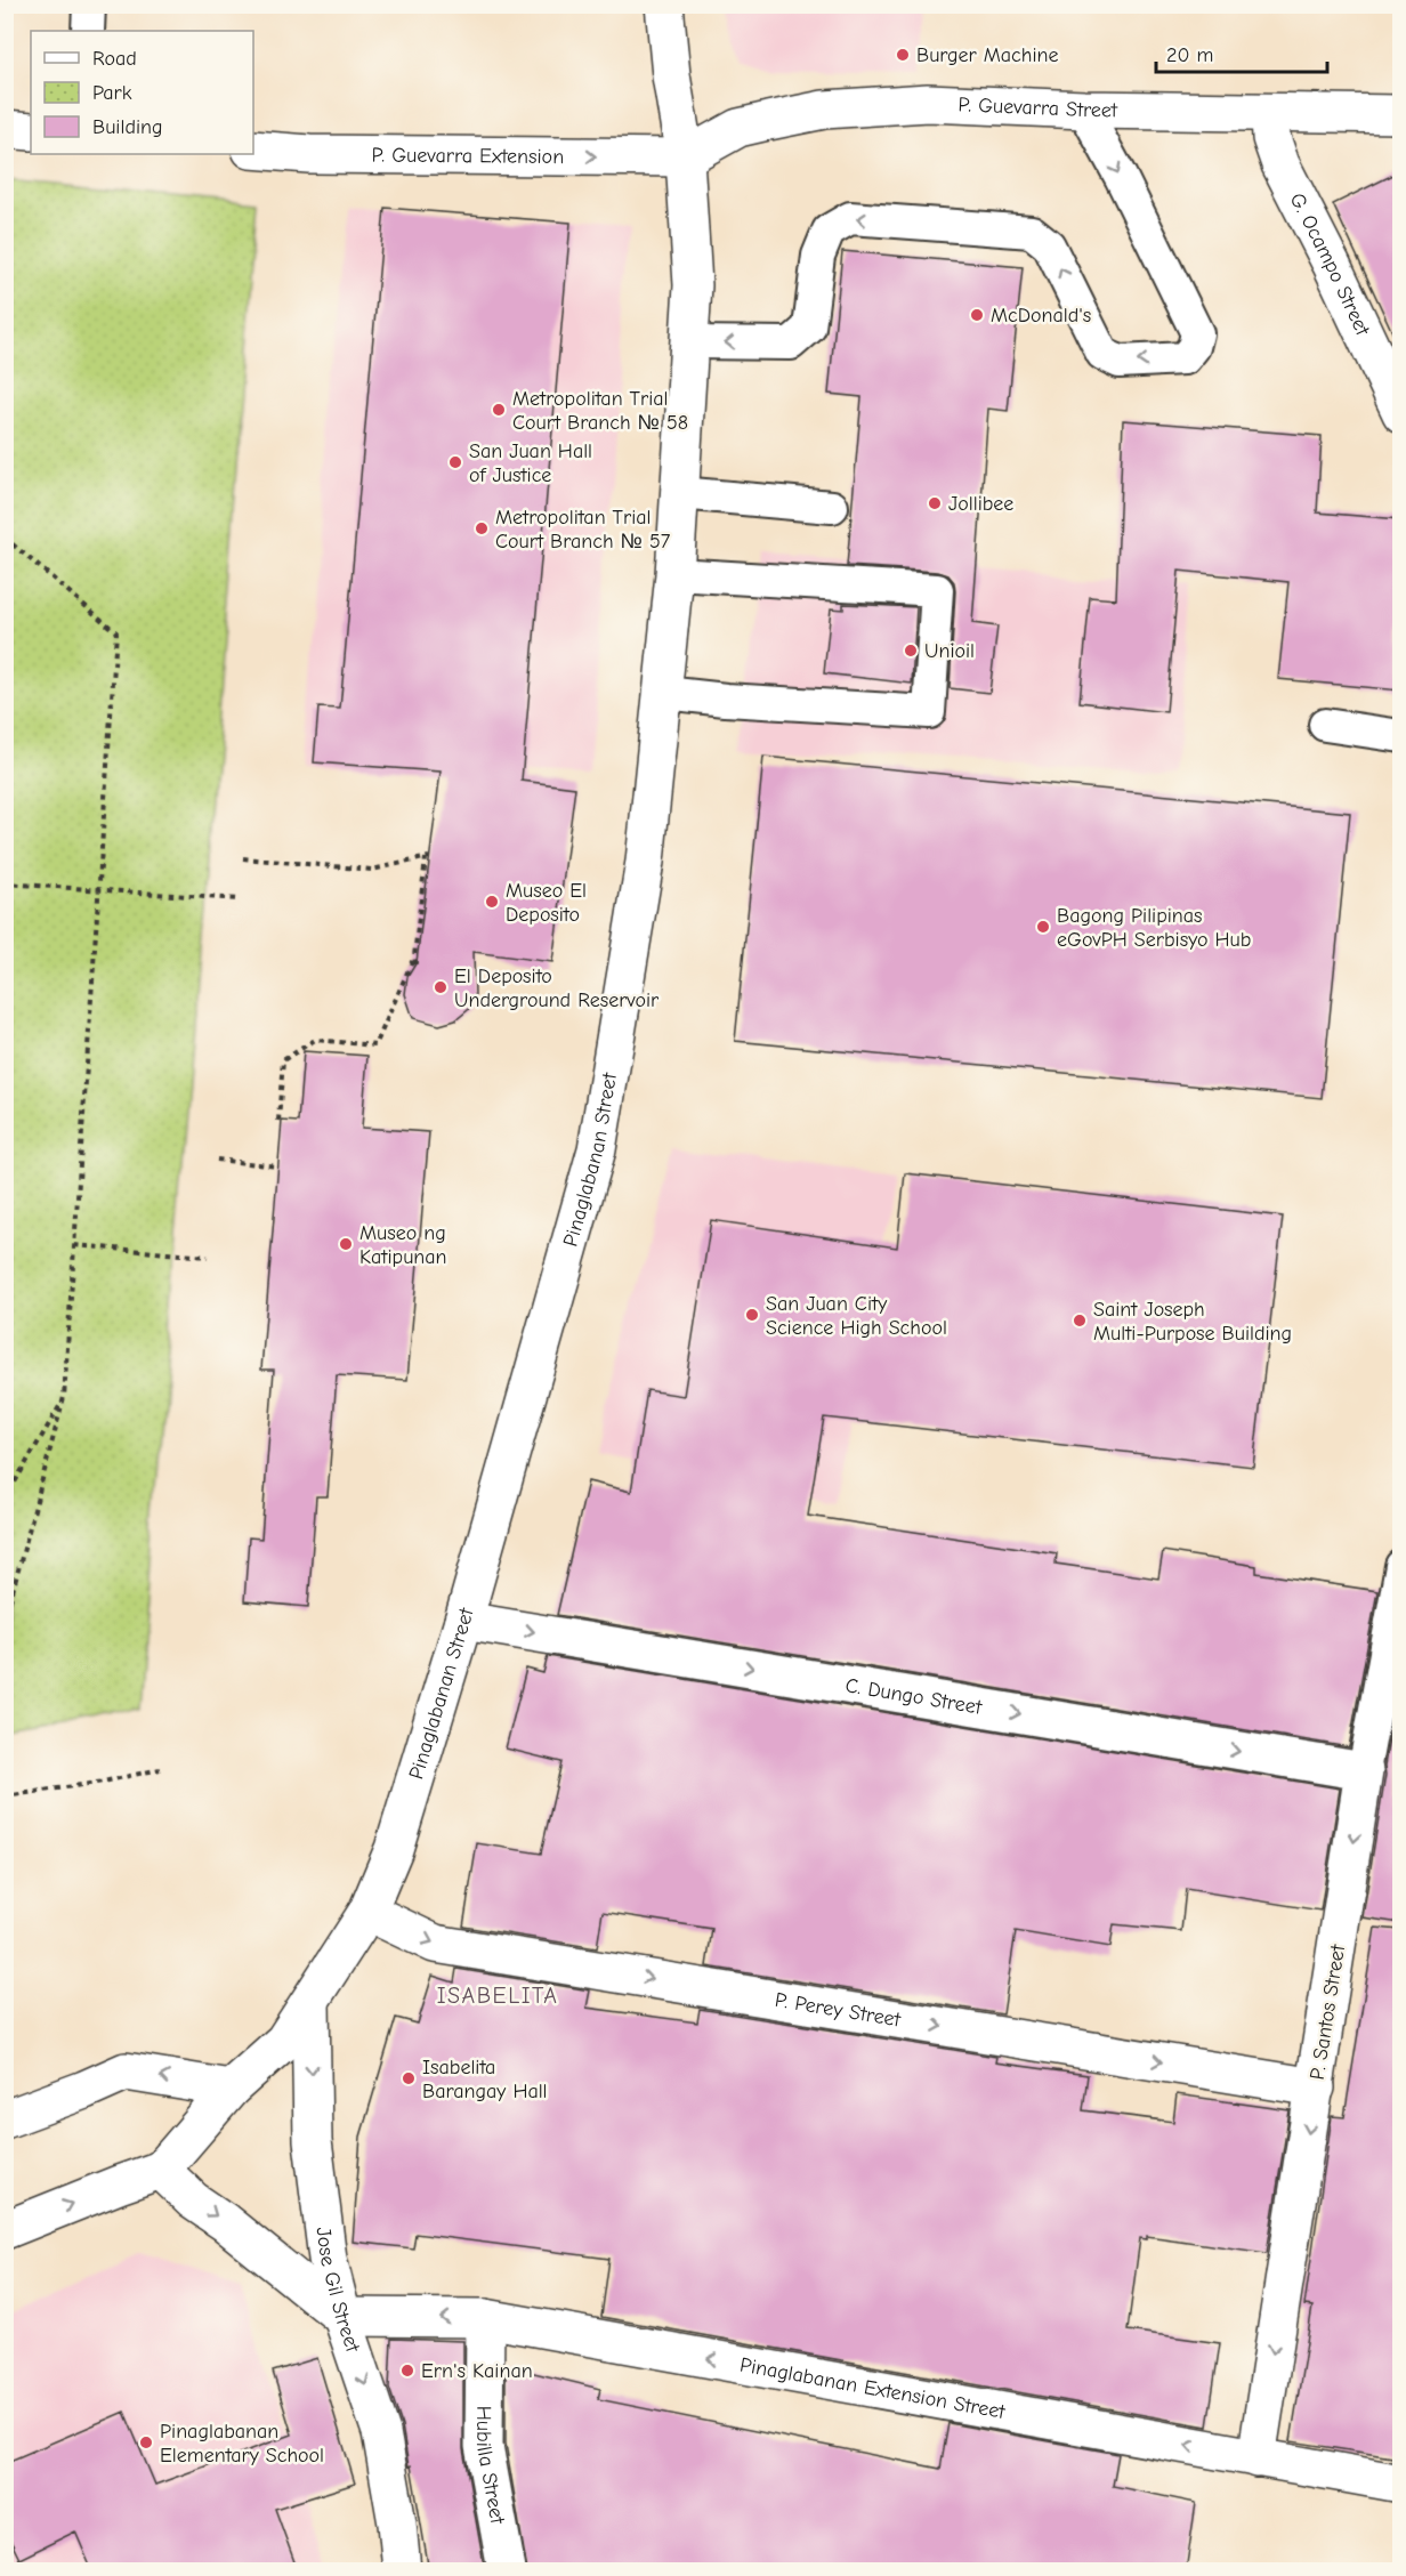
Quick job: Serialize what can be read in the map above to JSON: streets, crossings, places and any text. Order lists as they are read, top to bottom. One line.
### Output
{"streets":{"street":["P. Guevarra Street","P. Guevarra Extension","G. Ocampo Street","Pinaglabanan Street","C. Dungo Street","P. Perey Street","P. Santos Street","Jose Gil Street","Pinaglabanan Extension Street","Hubilla Street"]},"crossings":[["P. Guevarra Street","P. Guevarra Extension"],["P. Guevarra Street","G. Ocampo Street"],["P. Guevarra Street","Pinaglabanan Street"],["P. Guevarra Extension","Pinaglabanan Street"],["Pinaglabanan Street","C. Dungo Street"],["Pinaglabanan Street","P. Perey Street"],["Pinaglabanan Street","Jose Gil Street"],["C. Dungo Street","P. Santos Street"],["P. Perey Street","P. Santos Street"],["P. Santos Street","Pinaglabanan Extension Street"],["Jose Gil Street","Pinaglabanan Extension Street"],["Pinaglabanan Extension Street","Hubilla Street"]],"one_way":["P. Guevarra Extension","C. Dungo Street","P. Perey Street","P. Santos Street","Jose Gil Street","Pinaglabanan Extension Street"],"districts":["ISABELITA"],"places":["Burger Machine","McDonald's","Metropolitan Trial Court Branch № 58","San Juan Hall of Justice","Jollibee","Metropolitan Trial Court Branch № 57","Unioil","Museo El Deposito","Bagong Pilipinas eGovPH Serbisyo Hub","El Deposito Underground Reservoir","Museo ng Katipunan","San Juan City Science High School","Saint Joseph Multi-Purpose Building","Isabelita Barangay Hall","Ern's Kainan","Pinaglabanan Elementary School"],"legend":["Road","Park","Building"],"scale_bar":"20 m"}
